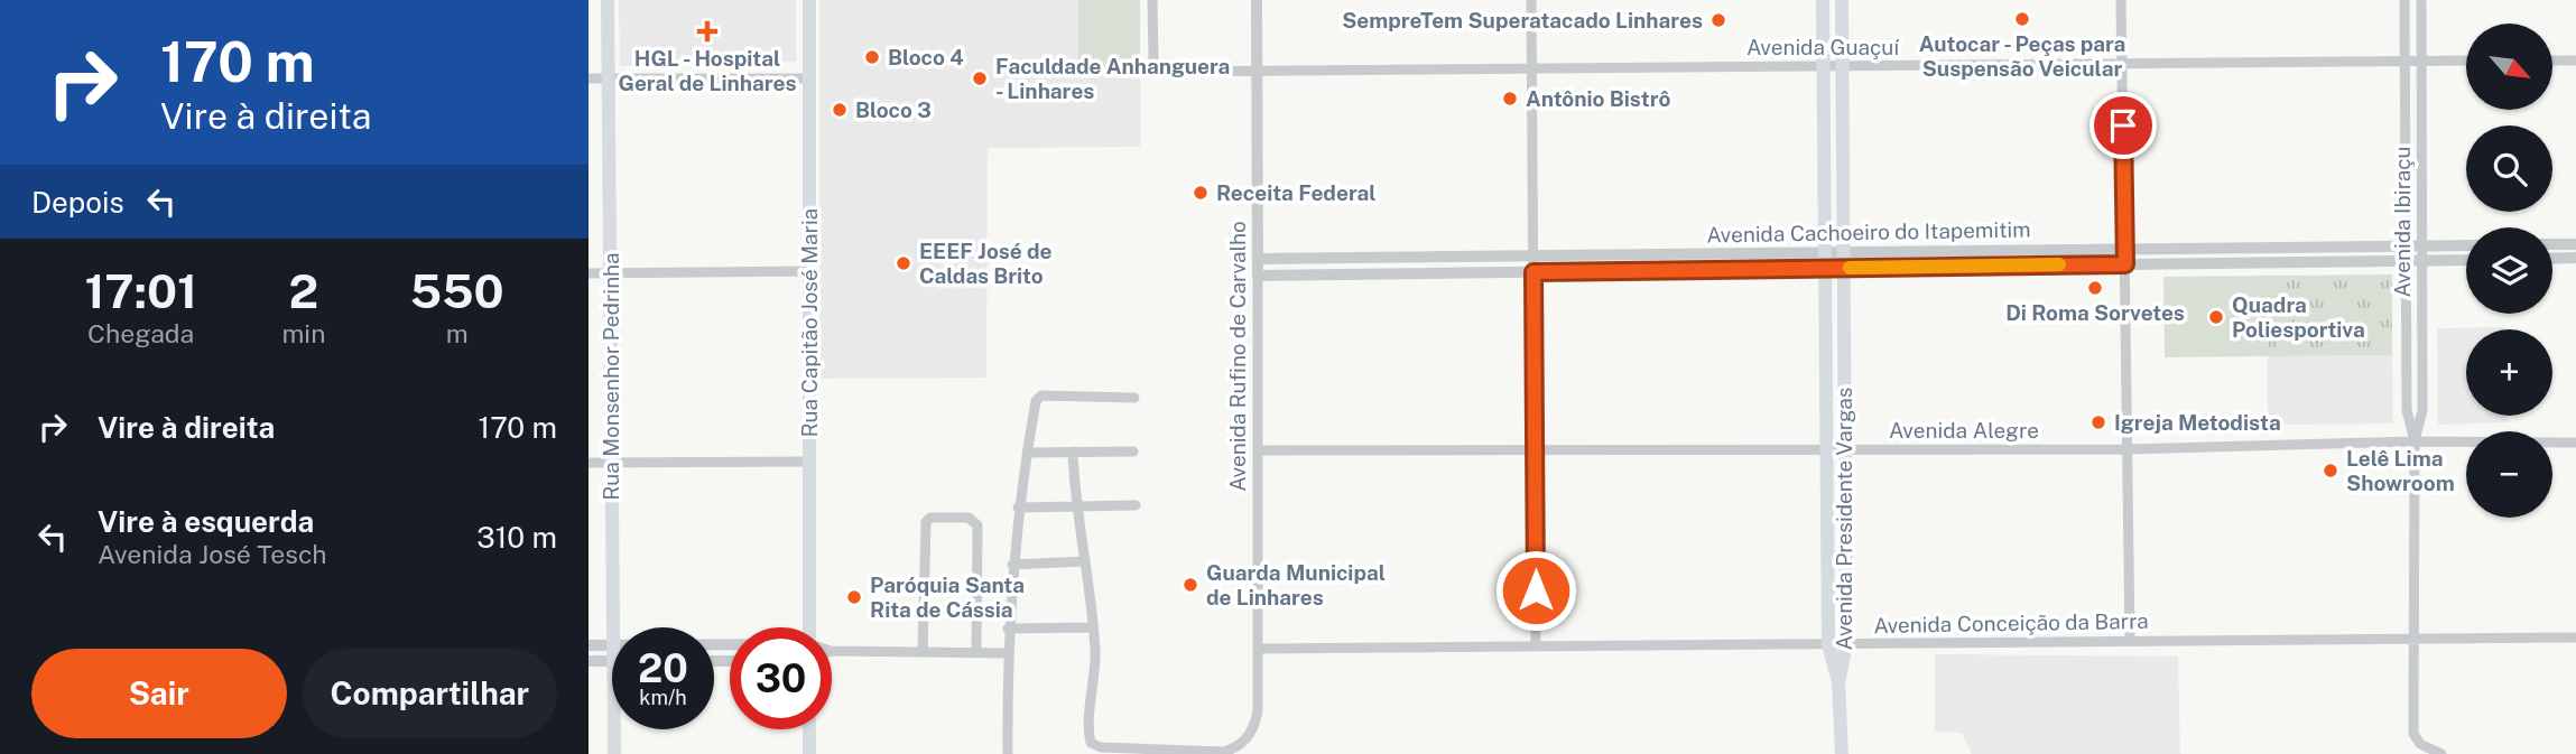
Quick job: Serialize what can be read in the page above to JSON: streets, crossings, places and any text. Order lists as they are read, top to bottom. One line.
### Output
{"streets":{"main road":["Rua Capitão José Maria","Rua Monsenhor Pedrinha","Avenida Presidente Vargas"],"street":["Avenida Guaçuí","Avenida Ibiraçu","Avenida Cachoeiro do Itapemitim","Avenida Rufino de Carvalho","Avenida Alegre","Avenida Conceição da Barra"]},"crossings":[["Avenida Guaçuí","Avenida Ibiraçu"],["Avenida Guaçuí","Avenida Rufino de Carvalho"],["Avenida Guaçuí","Avenida Presidente Vargas"],["Avenida Ibiraçu","Avenida Cachoeiro do Itapemitim"],["Avenida Ibiraçu","Avenida Alegre"],["Avenida Ibiraçu","Avenida Conceição da Barra"],["Avenida Cachoeiro do Itapemitim","Avenida Rufino de Carvalho"],["Avenida Cachoeiro do Itapemitim","Avenida Presidente Vargas"],["Avenida Rufino de Carvalho","Avenida Alegre"],["Avenida Rufino de Carvalho","Avenida Conceição da Barra"],["Avenida Alegre","Avenida Presidente Vargas"],["Avenida Presidente Vargas","Avenida Conceição da Barra"]],"places":{"other":["Autocar - Peças para Suspensão Veicular","SempreTem Superatacado Linhares","Bloco 4","Faculdade Anhanguera - Linhares","Antônio Bistrô","Bloco 3","Receita Federal","EEEF José de Caldas Brito","Di Roma Sorvetes","Quadra Poliesportiva","Igreja Metodista","Lelê Lima Showroom","Guarda Municipal de Linhares","Paróquia Santa Rita de Cássia"],"health":["HGL - Hospital Geral de Linhares"]},"north":"bottom right","page":{"turn":["170 m","Vire à direita"],"map_buttons":["+","−"],"then":"Depois","eta":["17:01","Chegada","2","min","550","m"],"list":[{"name":"Vire à direita","value":"170 m"},{"name":"Vire à esquerda","note":"Avenida José Tesch","value":"310 m"}],"speed":"20 km/h","limit":"30","buttons":["Sair","Compartilhar"]}}
